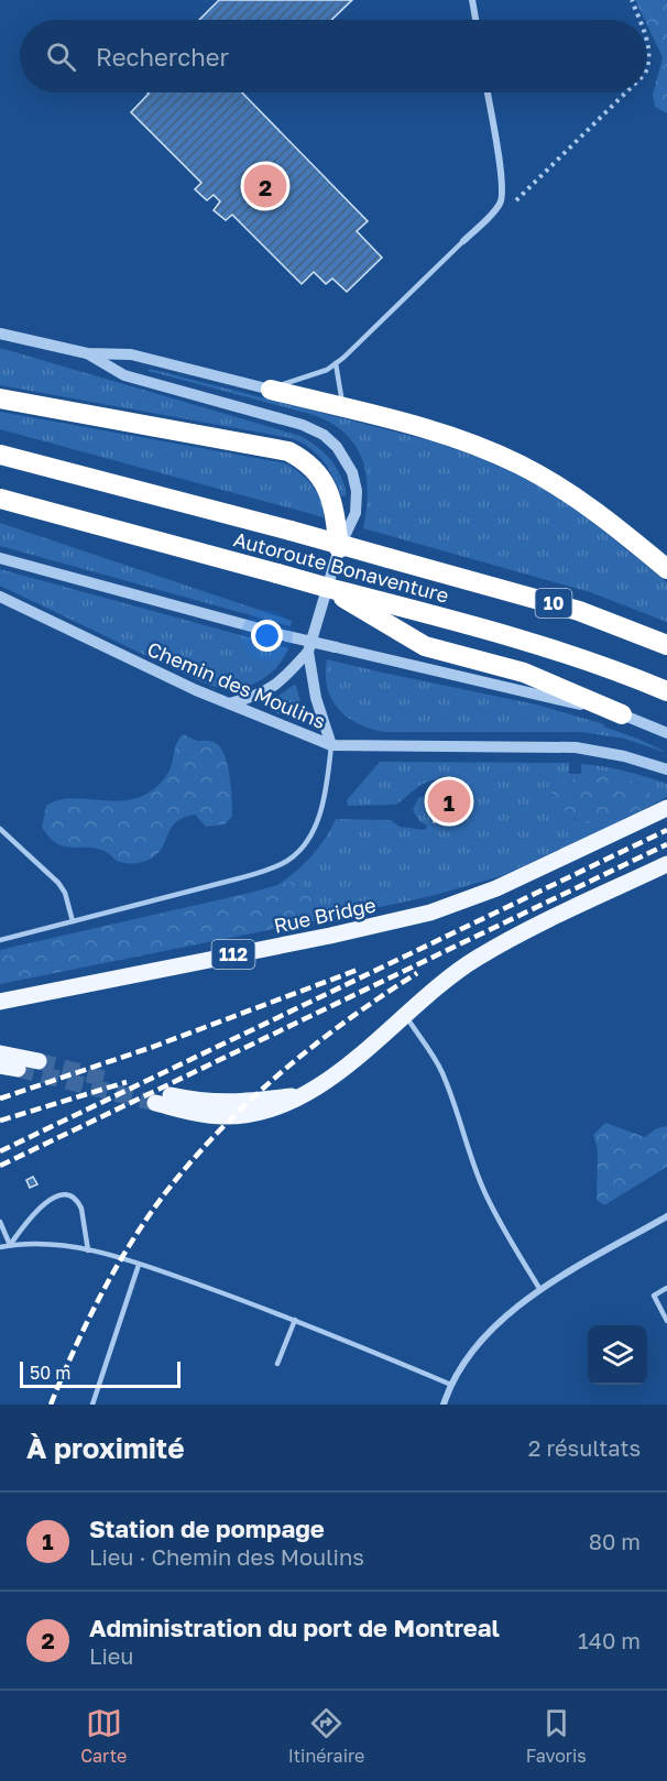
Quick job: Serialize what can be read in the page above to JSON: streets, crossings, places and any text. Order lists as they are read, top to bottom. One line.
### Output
{"streets":{"highway":["Autoroute Bonaventure","10"],"main road":["Rue Bridge","112"],"street":["Chemin des Moulins"]},"scale_bar":"50 m","page":{"search":"Rechercher","pins":["2","1"],"scale":"50 m","heading":["À proximité","2 résultats"],"list":[{"mark":"1","name":"Station de pompage","note":"Lieu · Chemin des Moulins","value":"80 m"},{"mark":"2","name":"Administration du port de Montreal","note":"Lieu","value":"140 m"}],"nav":["Carte","Itinéraire","Favoris"]}}
